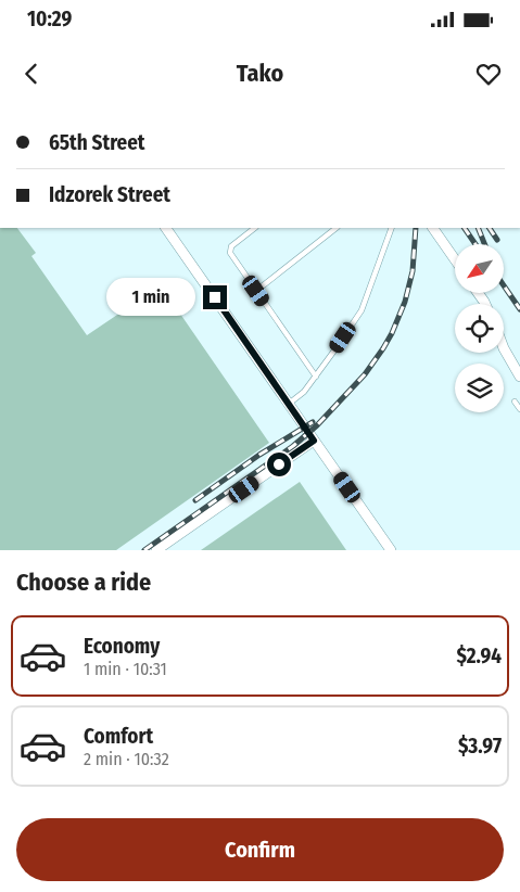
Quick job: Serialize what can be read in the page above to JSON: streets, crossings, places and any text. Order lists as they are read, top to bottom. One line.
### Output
{"north":"bottom left","page":{"status":"10:29","header":"Tako","banner":["65th Street","Idzorek Street"],"bubble":"1 min","heading":"Choose a ride","list":[{"name":"Economy","note":"1 min · 10:31","value":"$2.94"},{"name":"Comfort","note":"2 min · 10:32","value":"$3.97"}],"buttons":"Confirm"}}
